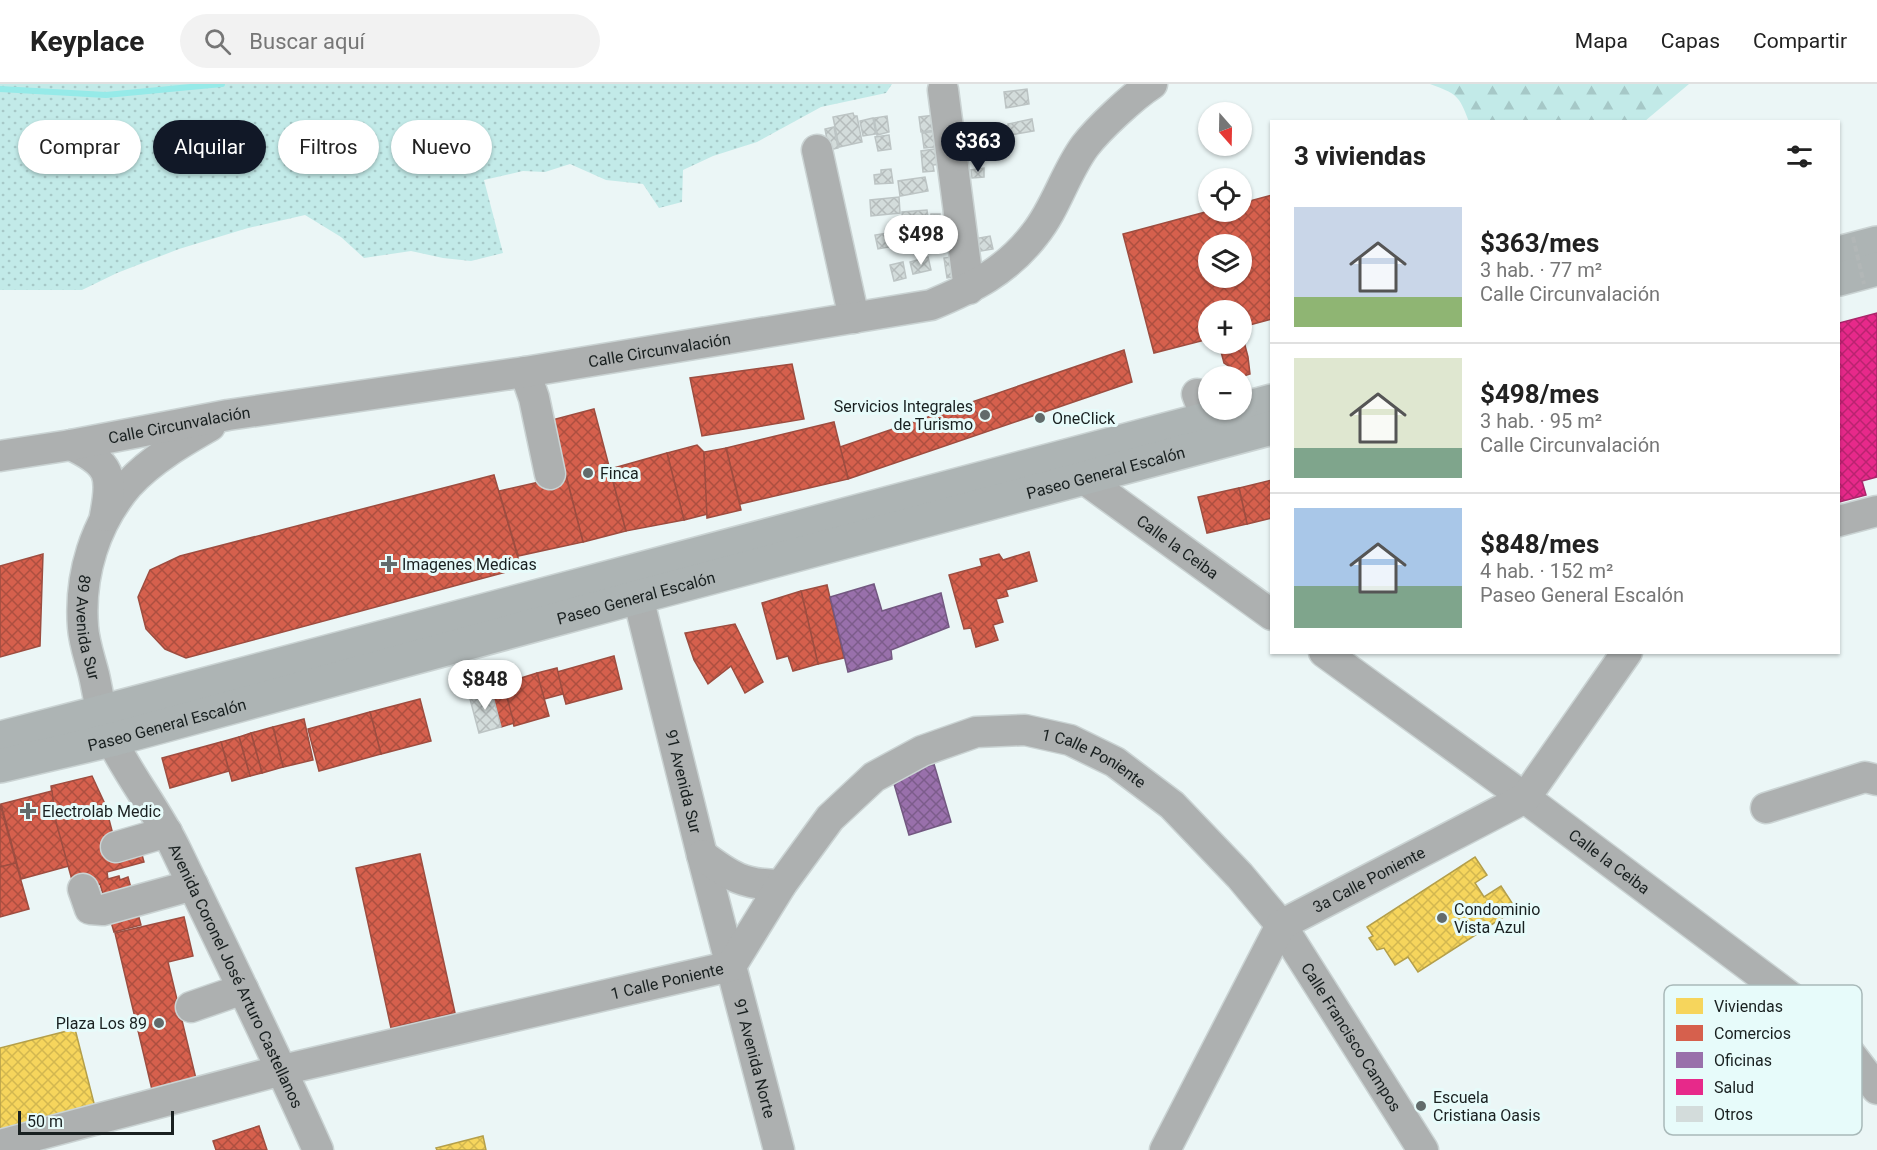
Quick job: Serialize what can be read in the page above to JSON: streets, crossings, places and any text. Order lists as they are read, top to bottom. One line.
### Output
{"streets":{"main road":["Paseo General Escalón"],"street":["Calle Circunvalación","Calle la Ceiba","89 Avenida Sur","1 Calle Poniente","91 Avenida Sur","3a Calle Poniente","Avenida Coronel José Arturo Castellanos","Calle Francisco Campos","91 Avenida Norte"]},"crossings":[["Calle Circunvalación","89 Avenida Sur"],["Paseo General Escalón","Calle la Ceiba"],["Paseo General Escalón","89 Avenida Sur"],["Paseo General Escalón","91 Avenida Sur"],["Paseo General Escalón","Avenida Coronel José Arturo Castellanos"],["Calle la Ceiba","3a Calle Poniente"],["89 Avenida Sur","Avenida Coronel José Arturo Castellanos"],["1 Calle Poniente","91 Avenida Sur"],["1 Calle Poniente","3a Calle Poniente"],["1 Calle Poniente","Avenida Coronel José Arturo Castellanos"],["1 Calle Poniente","Calle Francisco Campos"],["1 Calle Poniente","91 Avenida Norte"],["91 Avenida Sur","91 Avenida Norte"],["3a Calle Poniente","Calle Francisco Campos"]],"places":{"other":["Servicios Integrales de Turismo","OneClick","Finca","Condominio Vista Azul","Plaza Los 89","Escuela Cristiana Oasis"],"health":["Imagenes Medicas","Electrolab Medic"]},"legend":["Viviendas","Comercios","Oficinas","Salud","Otros"],"scale_bar":"50 m","north":"bottom","page":{"header":"Keyplace","search":"Buscar aquí","nav":["Mapa","Capas","Compartir"],"map_buttons":["+","−"],"chip":["Comprar","Alquilar","Filtros","Nuevo"],"heading":"3 viviendas","price":["$363","$498","$848"],"list":[{"name":"$363/mes","note":"3 hab. · 77 m² · Calle Circunvalación"},{"name":"$498/mes","note":"3 hab. · 95 m² · Calle Circunvalación"},{"name":"$848/mes","note":"4 hab. · 152 m² · Paseo General Escalón"}],"scale":"50 m"}}
